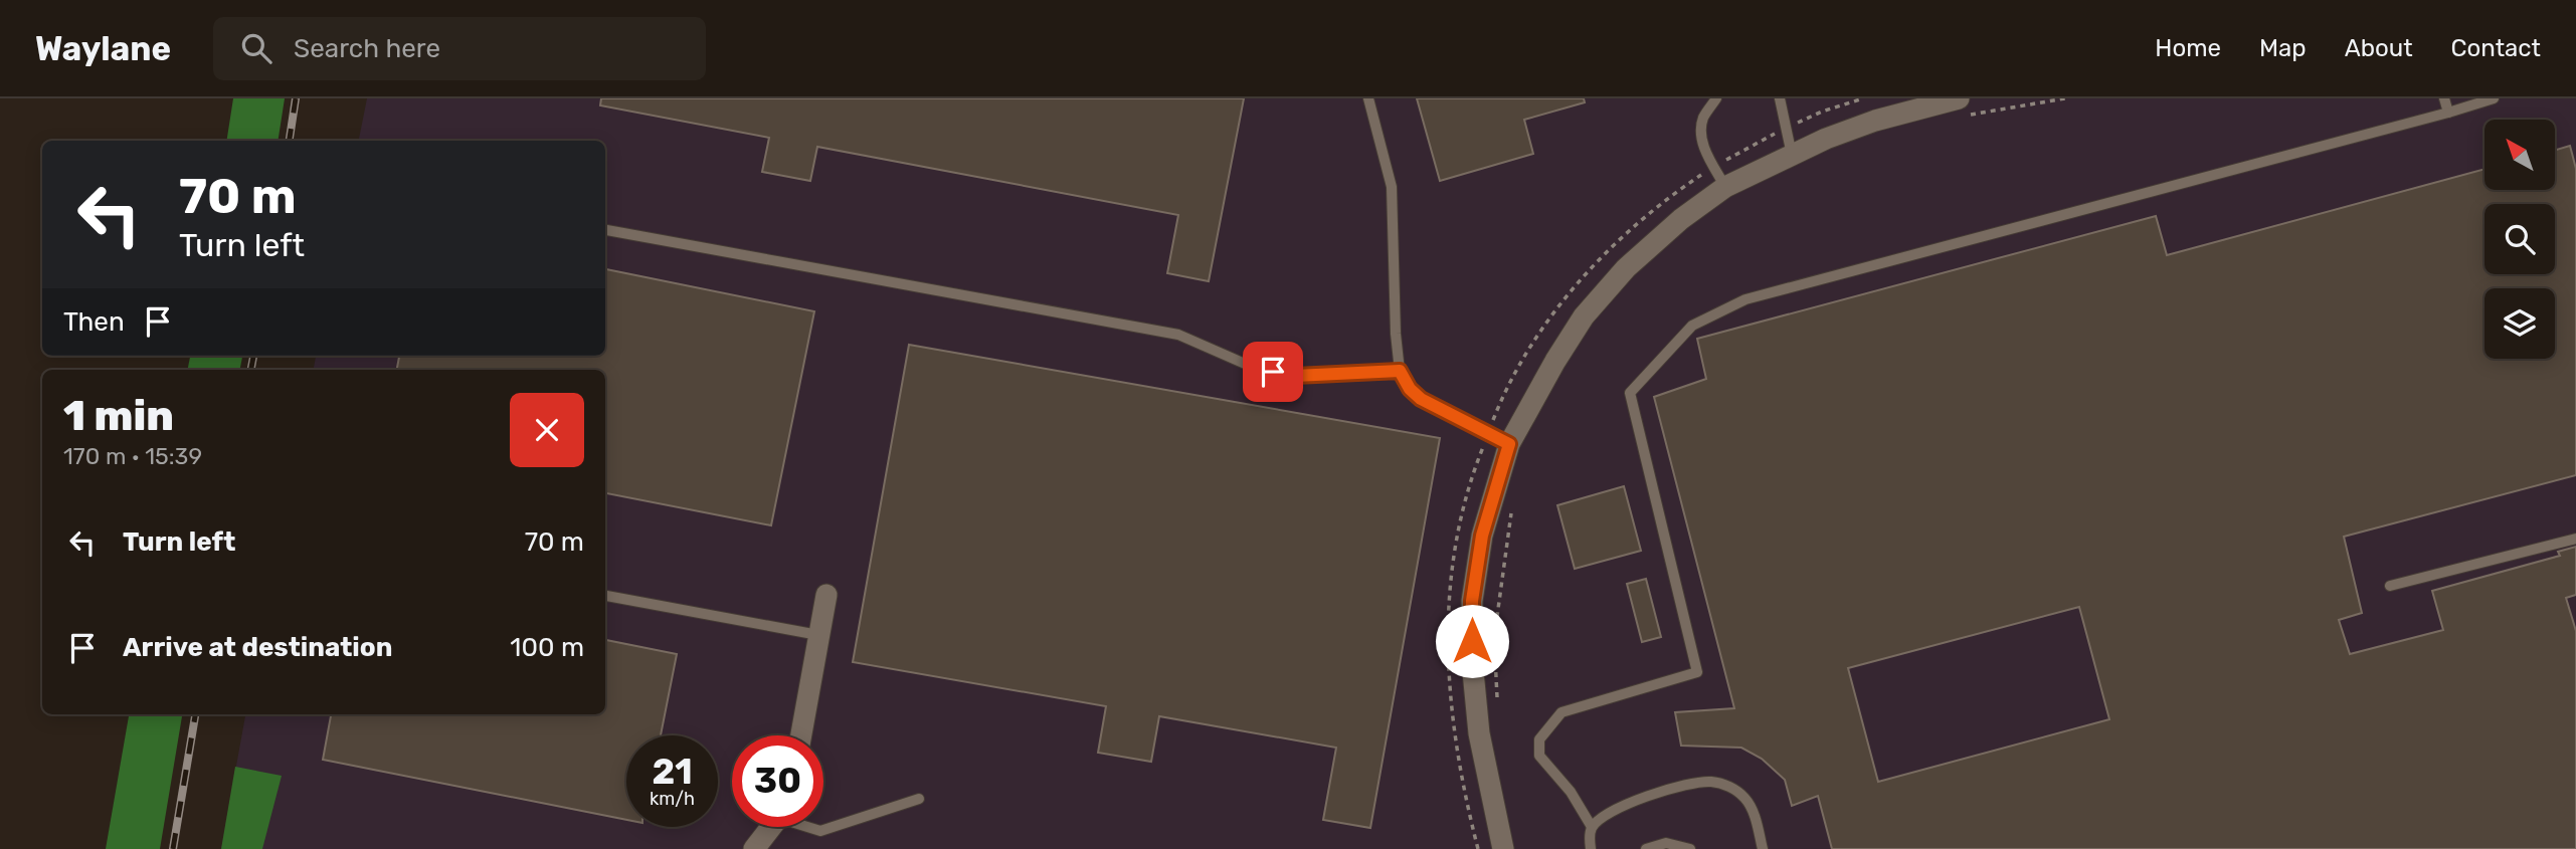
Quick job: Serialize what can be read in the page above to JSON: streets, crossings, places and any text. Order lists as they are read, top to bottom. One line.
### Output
{"north":"top left","page":{"header":"Waylane","search":"Search here","nav":["Home","Map","About","Contact"],"turn":["70 m","Turn left"],"then":"Then","heading":["1 min","170 m · 15:39"],"list":[{"name":"Turn left","value":"70 m"},{"name":"Arrive at destination","value":"100 m"}],"speed":"21 km/h","limit":"30"}}
